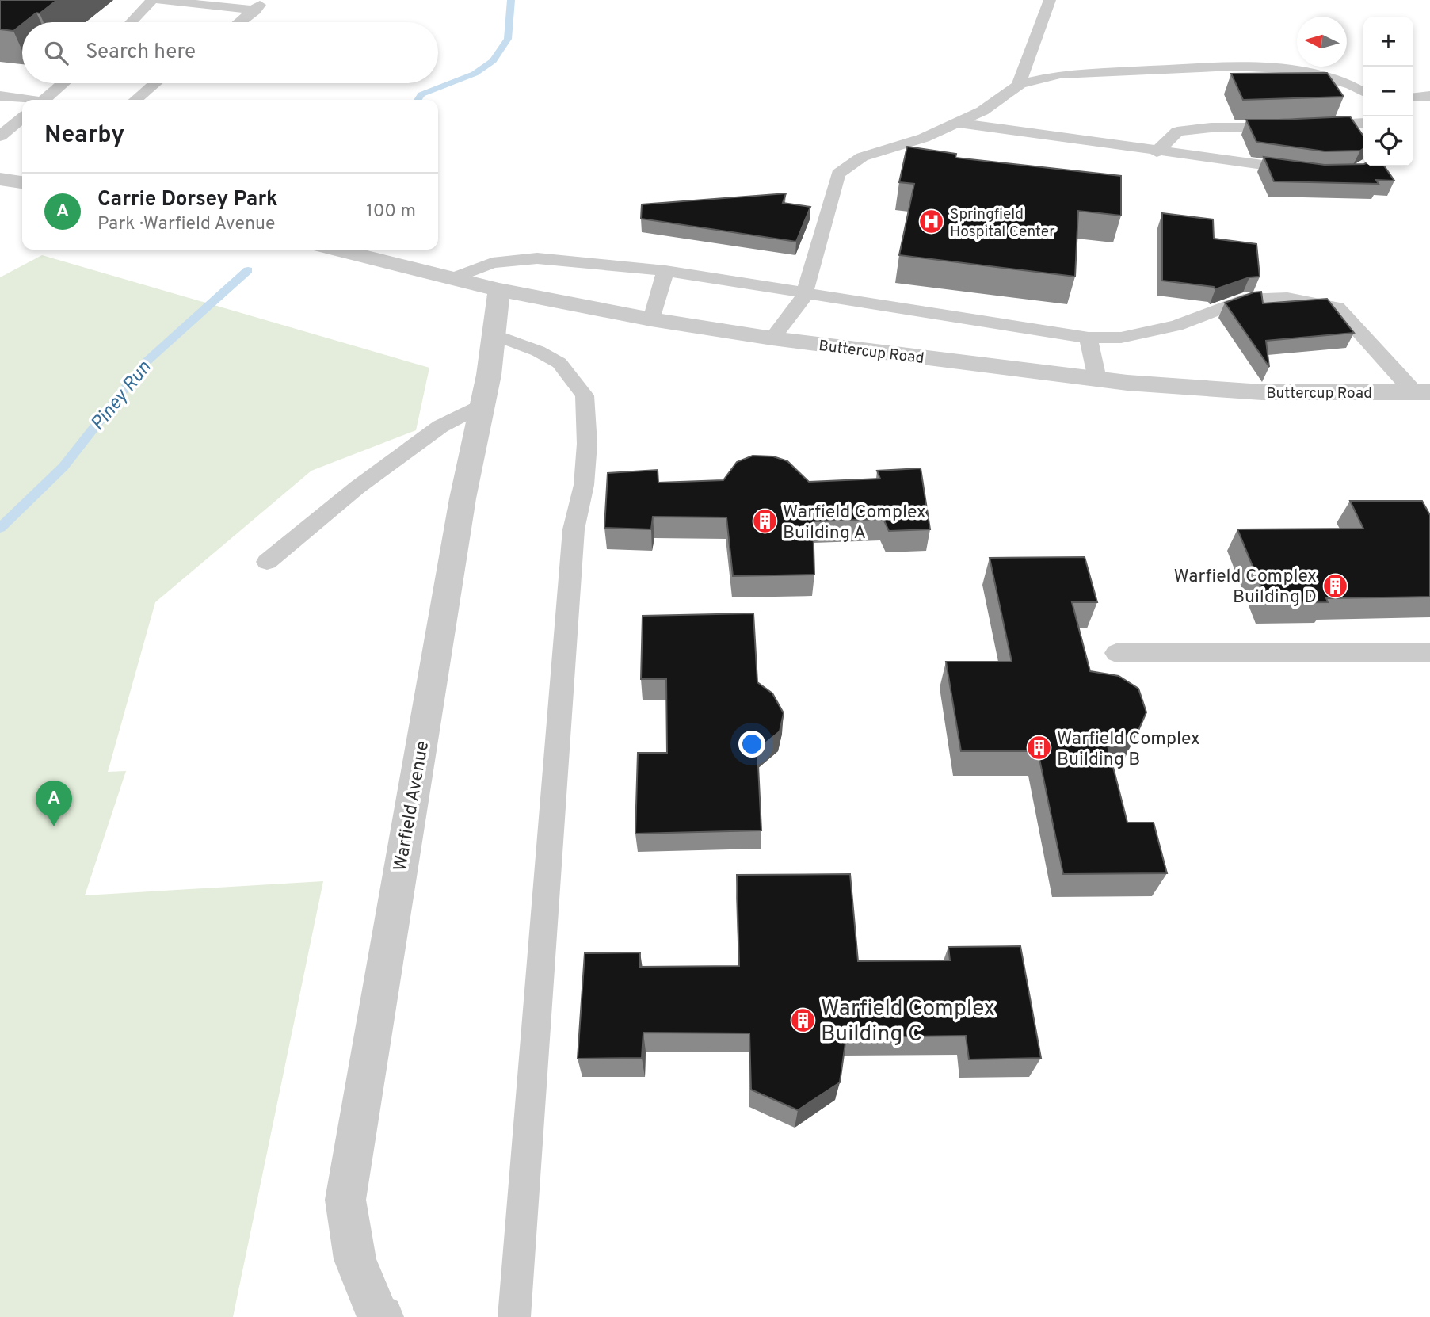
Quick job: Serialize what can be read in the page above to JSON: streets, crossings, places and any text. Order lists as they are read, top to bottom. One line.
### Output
{"streets":{"street":["Buttercup Road","Warfield Avenue"]},"crossings":[["Buttercup Road","Warfield Avenue"]],"water":["Piney Run"],"places":{"hospital":["Springfield Hospital Center"],"building":["Warfield Complex Building A","Warfield Complex Building D","Warfield Complex Building B","Warfield Complex Building C"]},"north":"left","page":{"map_buttons":["+","−"],"search":"Search here","heading":"Nearby","list":[{"mark":"A","name":"Carrie Dorsey Park","note":"Park · Warfield Avenue","value":"100 m"}],"pins":"A"}}
